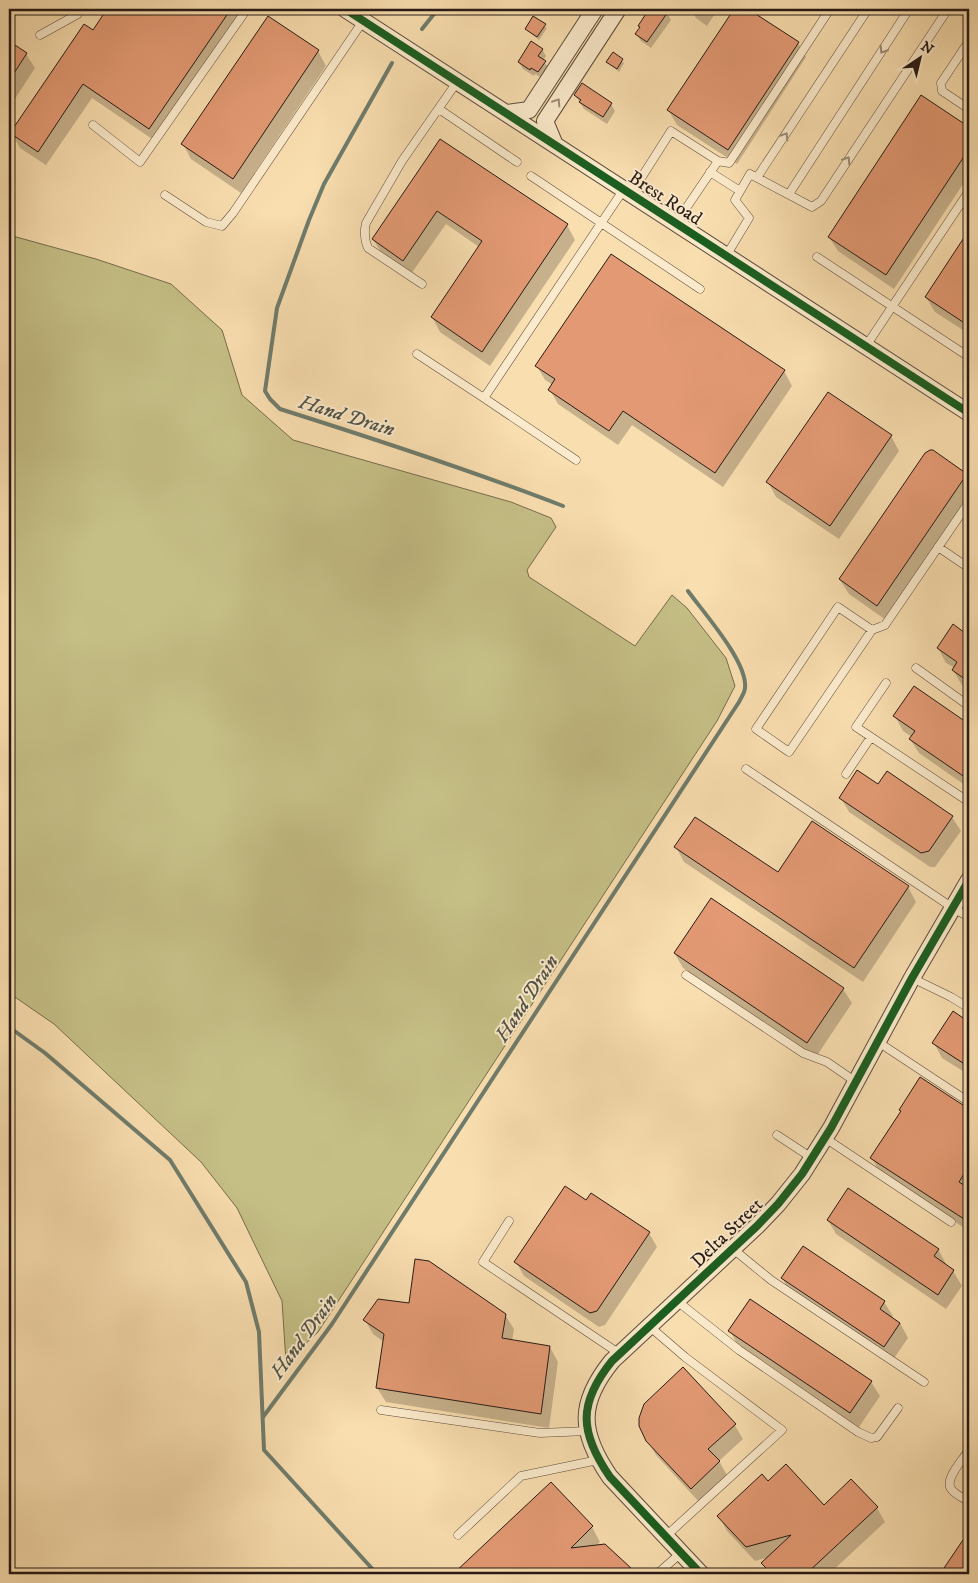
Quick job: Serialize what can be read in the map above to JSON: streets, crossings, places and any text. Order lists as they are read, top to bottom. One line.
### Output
{"streets":{"street":["Brest Road","Delta Street"]},"water":["Hand Drain"],"north":"top right"}
